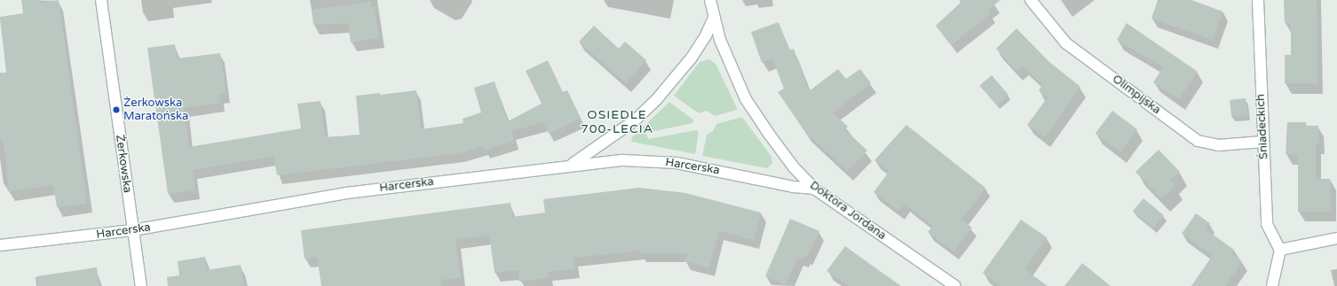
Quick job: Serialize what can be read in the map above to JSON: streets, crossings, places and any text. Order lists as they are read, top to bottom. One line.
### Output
{"streets":{"street":["Olimpijska","Śniadeckich","Żerkowska","Harcerska","Doktora Jordana"]},"crossings":[["Olimpijska","Śniadeckich"],["Żerkowska","Harcerska"],["Harcerska","Doktora Jordana"]],"districts":["OSIEDLE 700-LECIA"],"places":["Żerkowska Maratońska"]}
